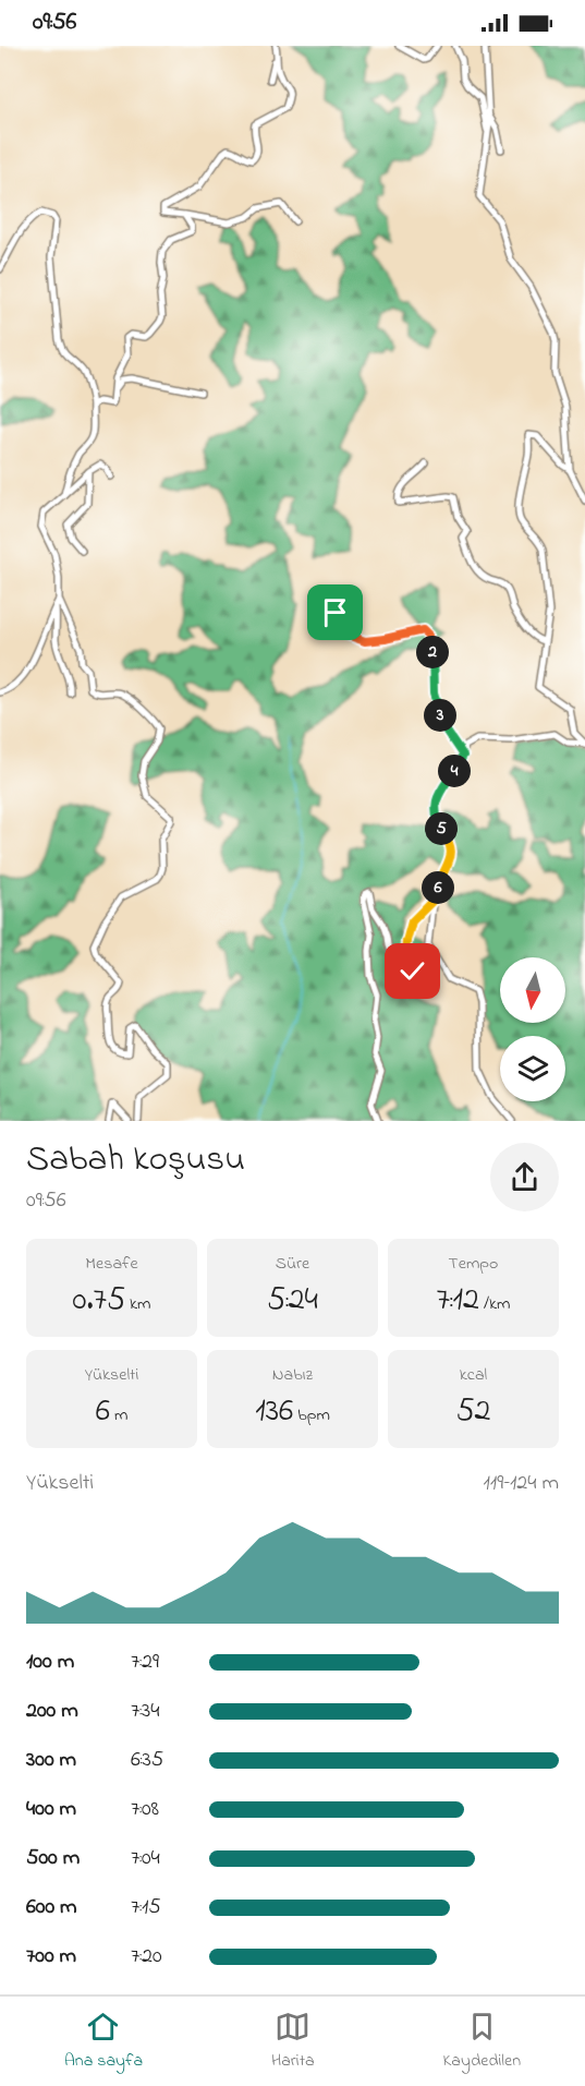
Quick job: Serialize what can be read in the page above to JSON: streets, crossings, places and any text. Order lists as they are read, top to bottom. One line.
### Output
{"north":"bottom","page":{"status":"09:56","pins":["2","3","4","5","6"],"heading":["Sabah koşusu","09:56"],"stats":[["Mesafe","0.75 km"],["Süre","5:24"],["Tempo","7:12 /km"],["Yükselti","6 m"],["Nabız","136 bpm"],["kcal","52"]],"chart":["Yükselti","119–124 m"],"list":[{"name":"100 m","note":"7:29"},{"name":"200 m","note":"7:34"},{"name":"300 m","note":"6:35"},{"name":"400 m","note":"7:08"},{"name":"500 m","note":"7:04"},{"name":"600 m","note":"7:15"},{"name":"700 m","note":"7:20"}],"tabs":["Ana sayfa","Harita","Kaydedilen"]}}
